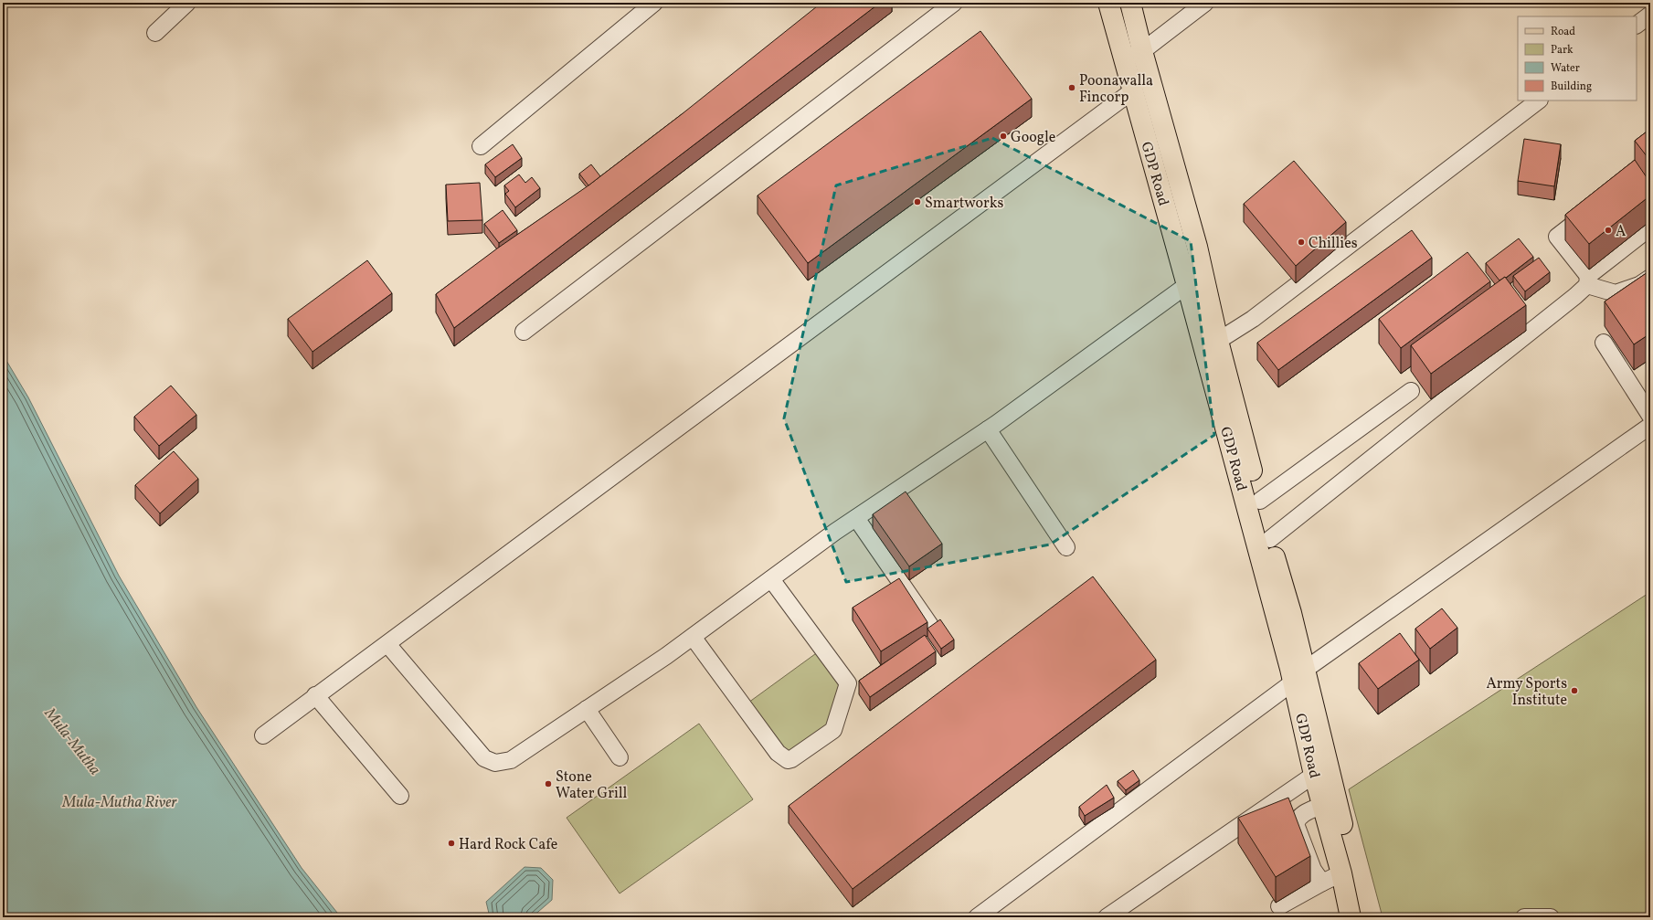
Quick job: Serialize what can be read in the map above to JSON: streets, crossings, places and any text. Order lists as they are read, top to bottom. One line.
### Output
{"streets":{"main road":["GDP Road"]},"water":["Mula-Mutha","Mula-Mutha River"],"places":["Poonawalla Fincorp","Google","Smartworks","A","Chillies","Army Sports Institute","Stone Water Grill","Hard Rock Cafe"],"legend":["Road","Park","Water","Building"]}
